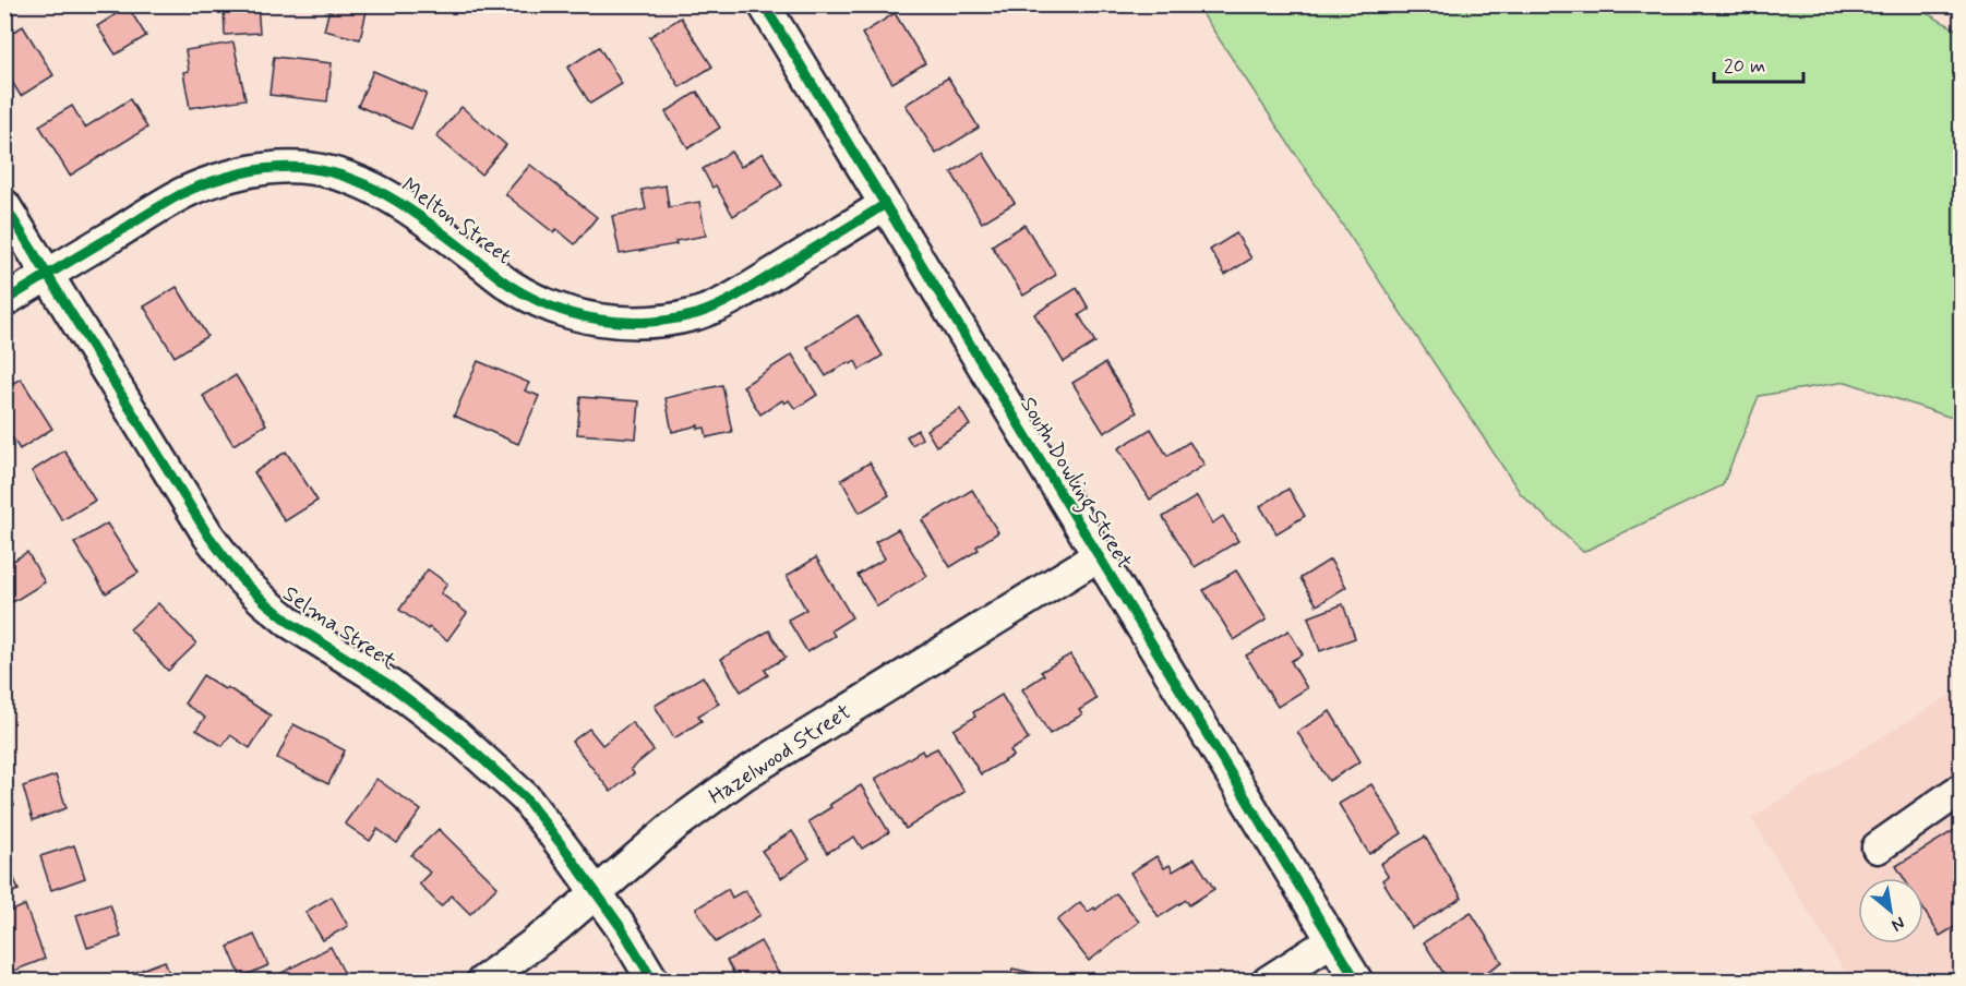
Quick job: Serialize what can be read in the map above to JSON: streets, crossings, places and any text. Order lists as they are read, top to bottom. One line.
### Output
{"streets":{"street":["Melton Street","South Dowling Street","Selma Street","Hazelwood Street"]},"crossings":[["Melton Street","South Dowling Street"],["Melton Street","Selma Street"],["South Dowling Street","Hazelwood Street"],["Selma Street","Hazelwood Street"]],"scale_bar":"20 m","north":"bottom right"}
